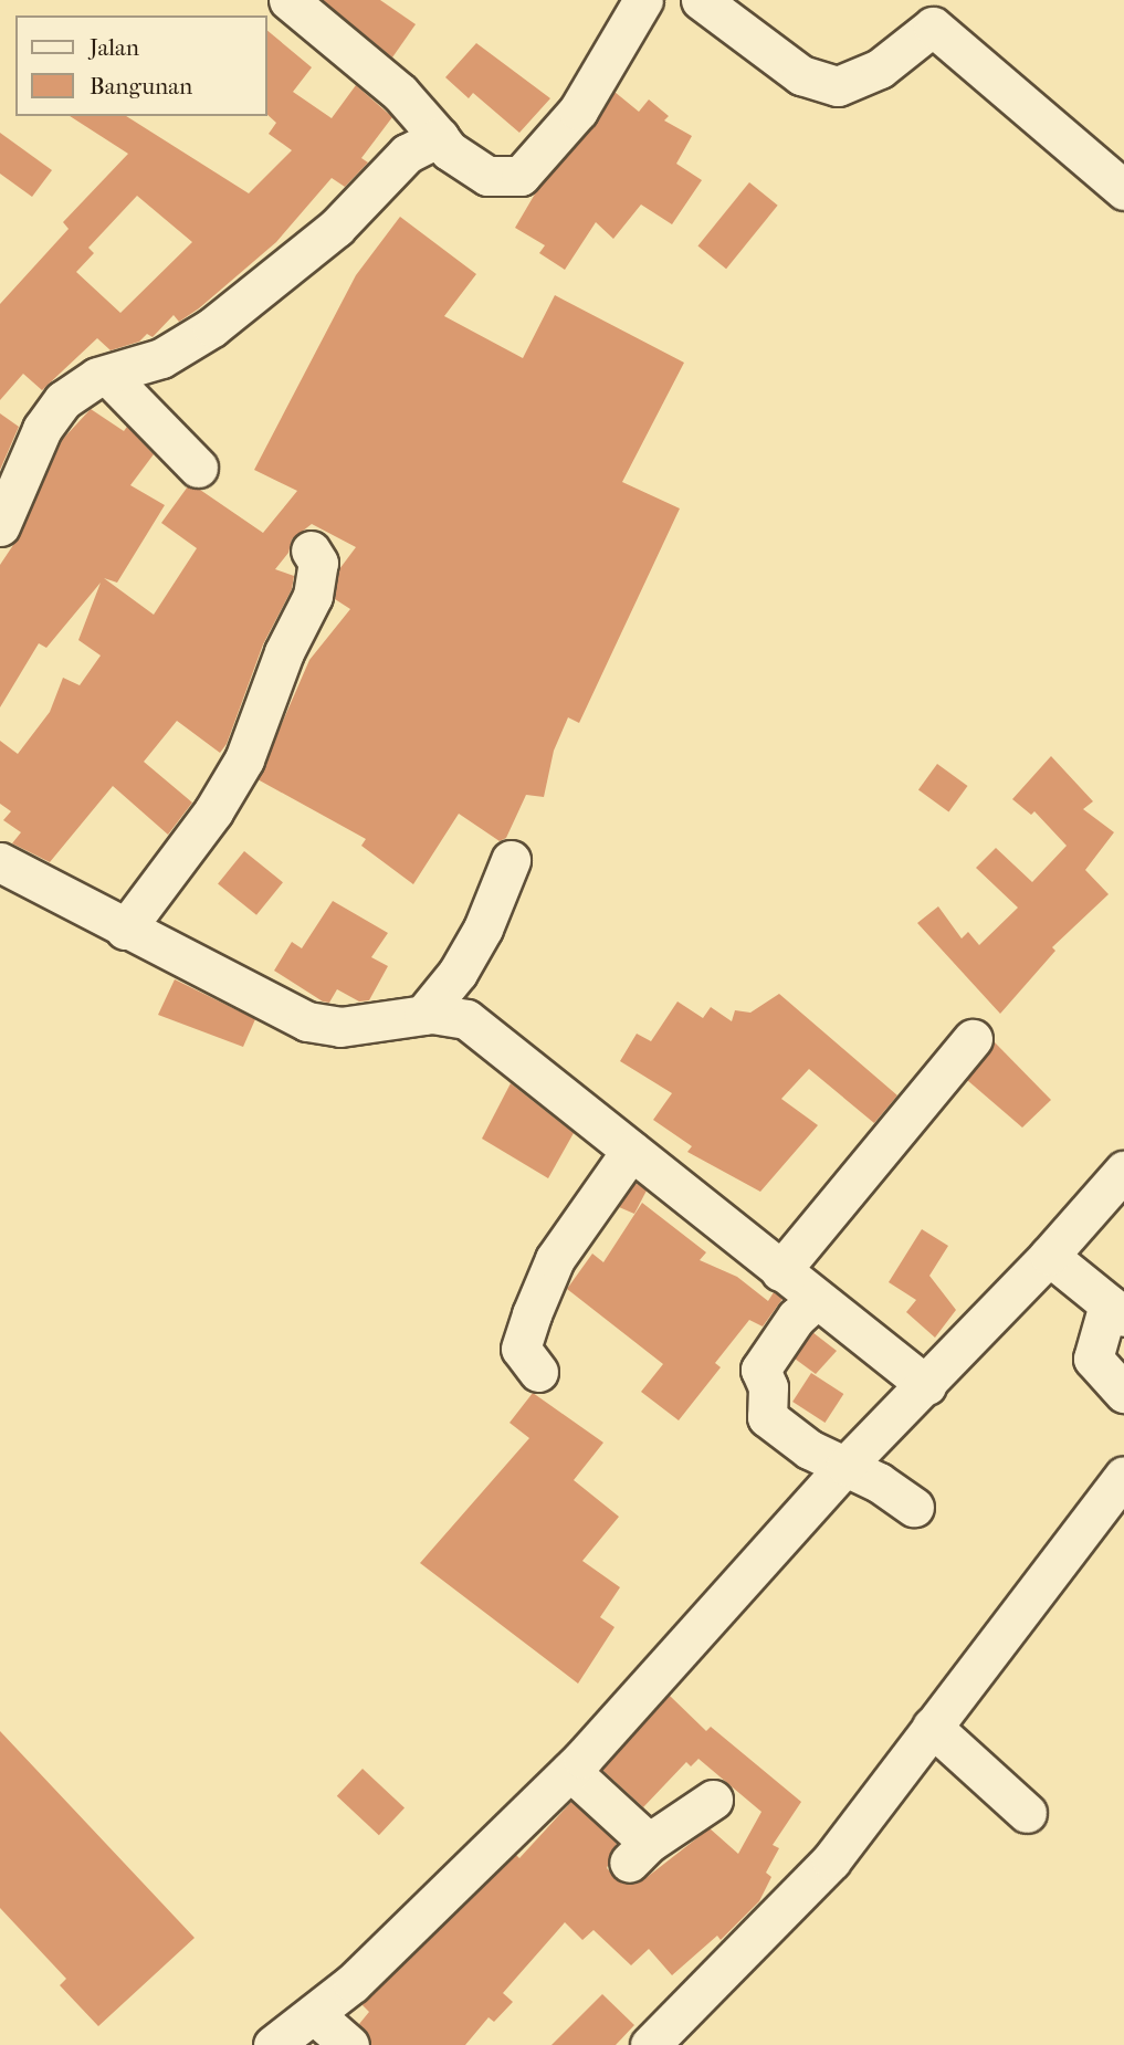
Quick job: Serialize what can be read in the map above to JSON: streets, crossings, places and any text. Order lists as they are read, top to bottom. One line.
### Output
{"legend":["Jalan","Bangunan"]}
